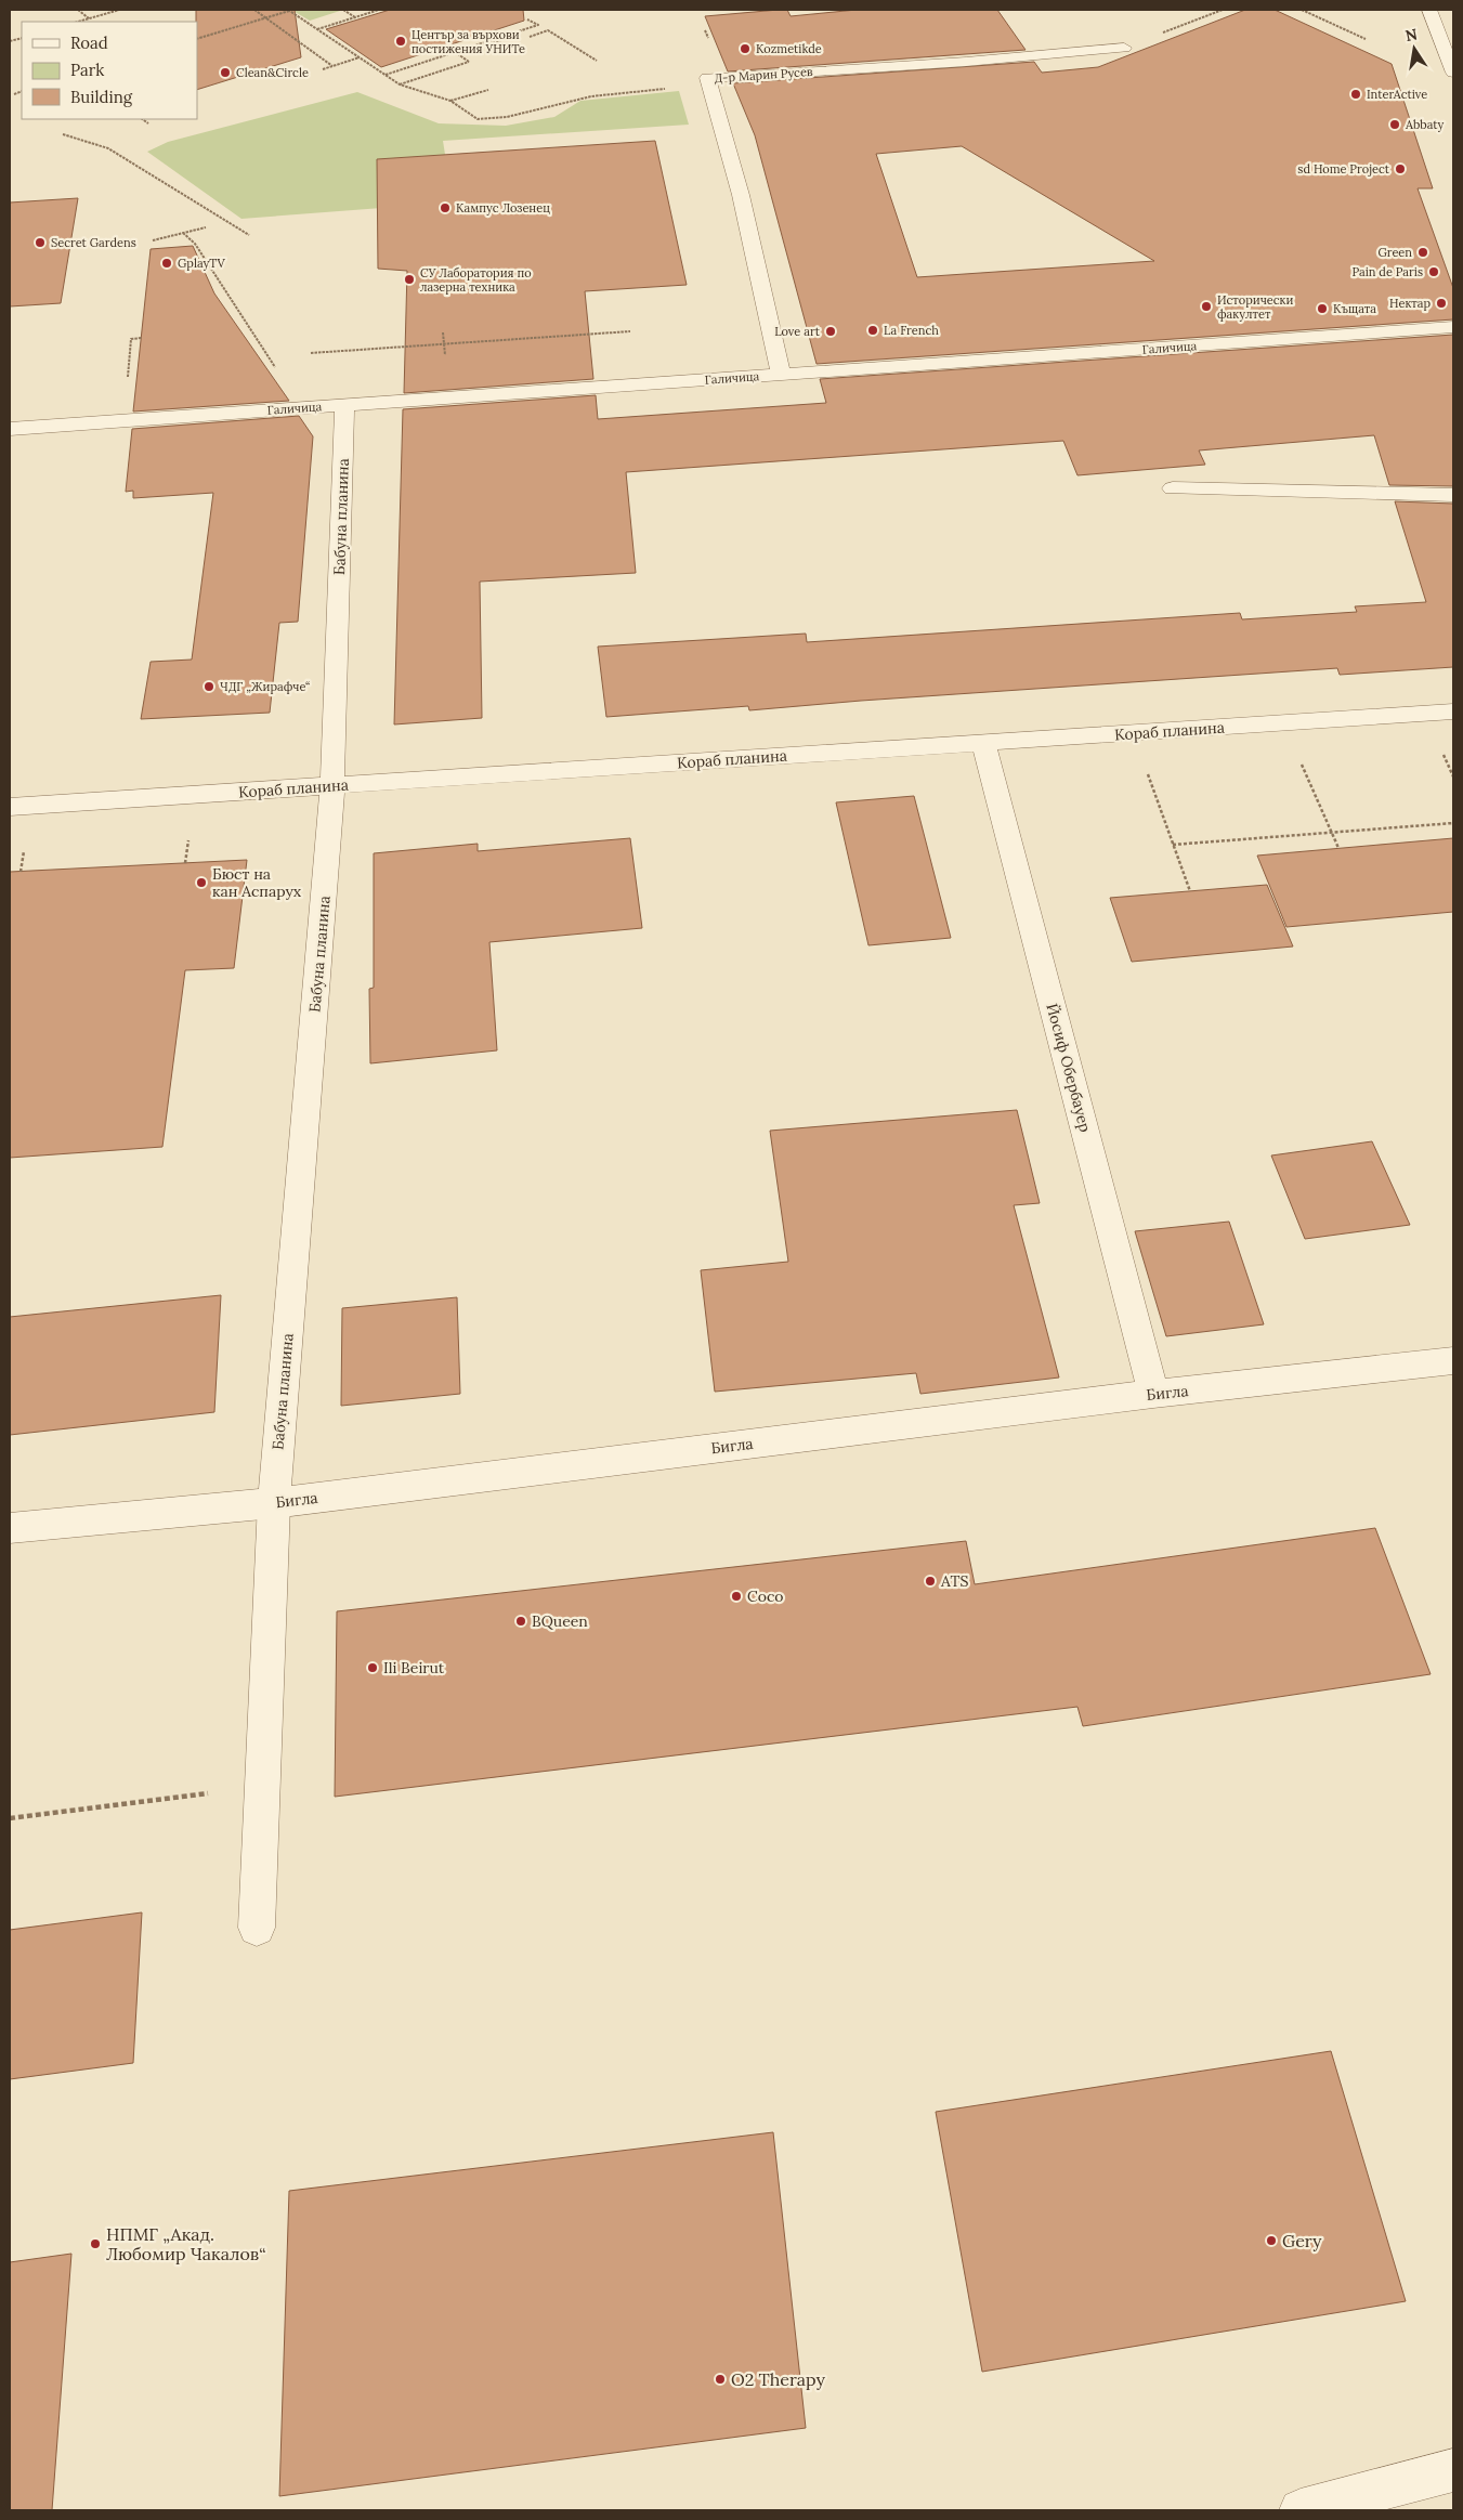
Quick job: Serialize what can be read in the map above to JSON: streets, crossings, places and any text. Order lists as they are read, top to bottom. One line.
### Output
{"streets":{"street":["Д-р Марин Русев","Галичица","Бабуна планина","Кораб планина","Йосиф Обербауер","Бигла"]},"crossings":[["Д-р Марин Русев","Галичица"],["Галичица","Бабуна планина"],["Бабуна планина","Кораб планина"],["Бабуна планина","Бигла"],["Кораб планина","Йосиф Обербауер"],["Йосиф Обербауер","Бигла"]],"places":["Център за върхови постижения УНИТе","Kozmetikde","Clean&Circle","InterActive","Abbaty","sd Home Project","Кампус Лозенец","Secret Gardens","Green","GplayTV","Pain de Paris","СУ Лаборатория по лазерна техника","Нектар","Исторически факултет","Къщата","La French","Love art","ЧДГ „Жирафче“","Бюст на кан Аспарух","ATS","Coco","BQueen","Ili Beirut","Gery","НПМГ „Акад. Любомир Чакалов“","O2 Therapy"],"legend":["Road","Park","Building"],"north":"top"}
